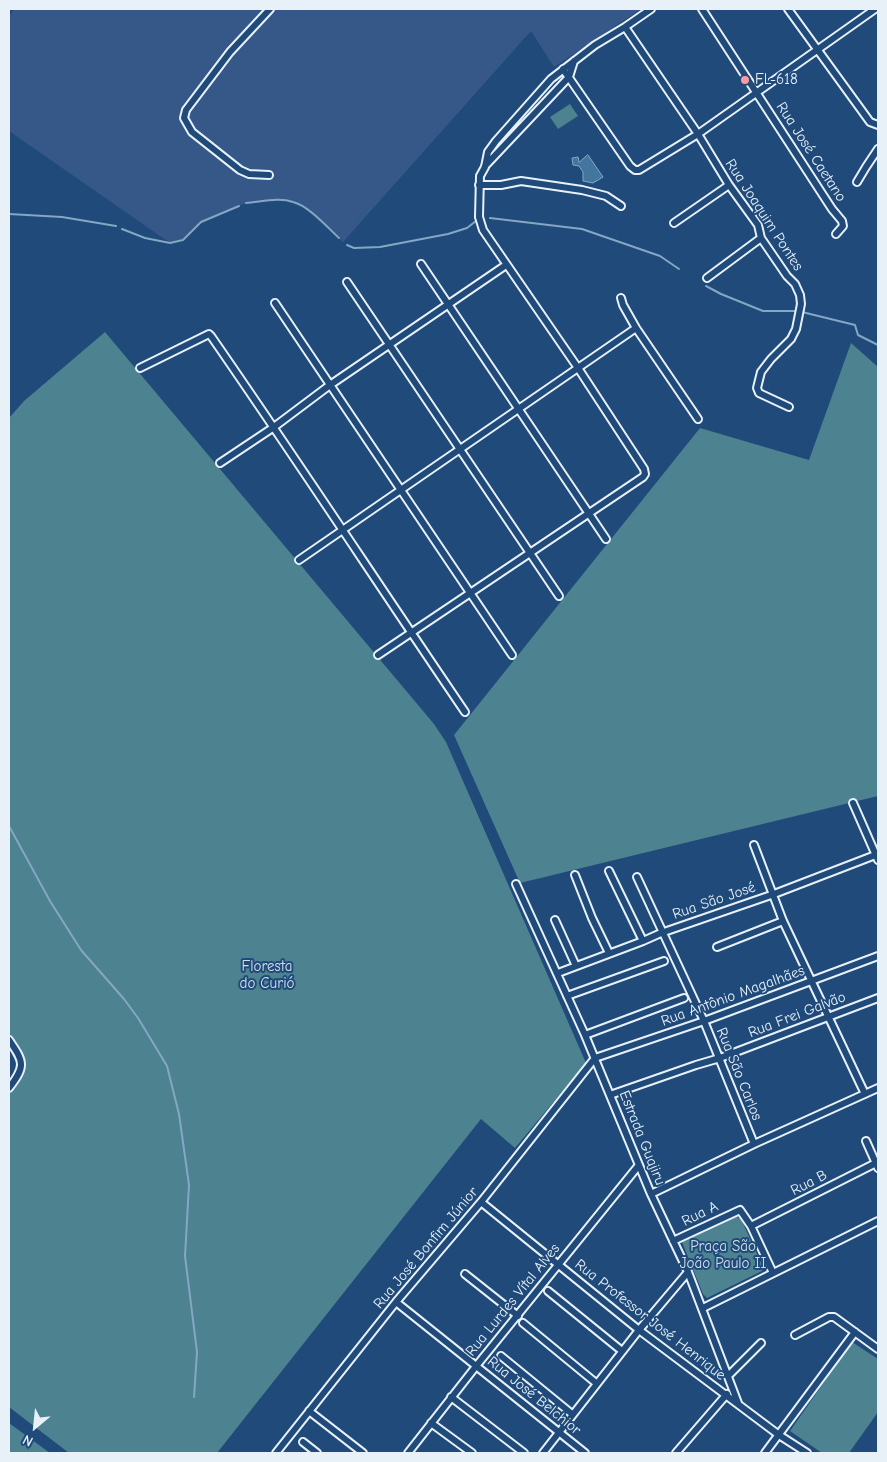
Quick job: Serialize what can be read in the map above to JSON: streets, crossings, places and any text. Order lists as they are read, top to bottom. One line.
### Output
{"streets":{"street":["Rua José Caetano","Rua Joaquim Pontes","Rua São José","Rua Antônio Magalhães","Rua Frei Galvão","Rua São Carlos","Estrada Guajiru","Rua B","Rua A","Rua José Bonfim Júnior","Rua Lurdes Vítal Alves","Rua Professor José Henrique","Rua José Belchior"]},"crossings":[["Rua São José","Rua São Carlos"],["Rua São José","Estrada Guajiru"],["Rua Antônio Magalhães","Rua São Carlos"],["Rua Antônio Magalhães","Estrada Guajiru"],["Rua Antônio Magalhães","Rua José Bonfim Júnior"],["Rua Frei Galvão","Rua São Carlos"],["Rua Frei Galvão","Estrada Guajiru"],["Estrada Guajiru","Rua A"],["Estrada Guajiru","Rua José Bonfim Júnior"],["Estrada Guajiru","Rua Lurdes Vítal Alves"],["Estrada Guajiru","Rua Professor José Henrique"],["Rua B","Rua A"],["Rua José Bonfim Júnior","Rua Professor José Henrique"],["Rua José Bonfim Júnior","Rua José Belchior"],["Rua Lurdes Vítal Alves","Rua Professor José Henrique"],["Rua Lurdes Vítal Alves","Rua José Belchior"]],"parks":["Floresta do Curió","Praça São João Paulo II"],"places":["FL-618"],"north":"bottom left"}
